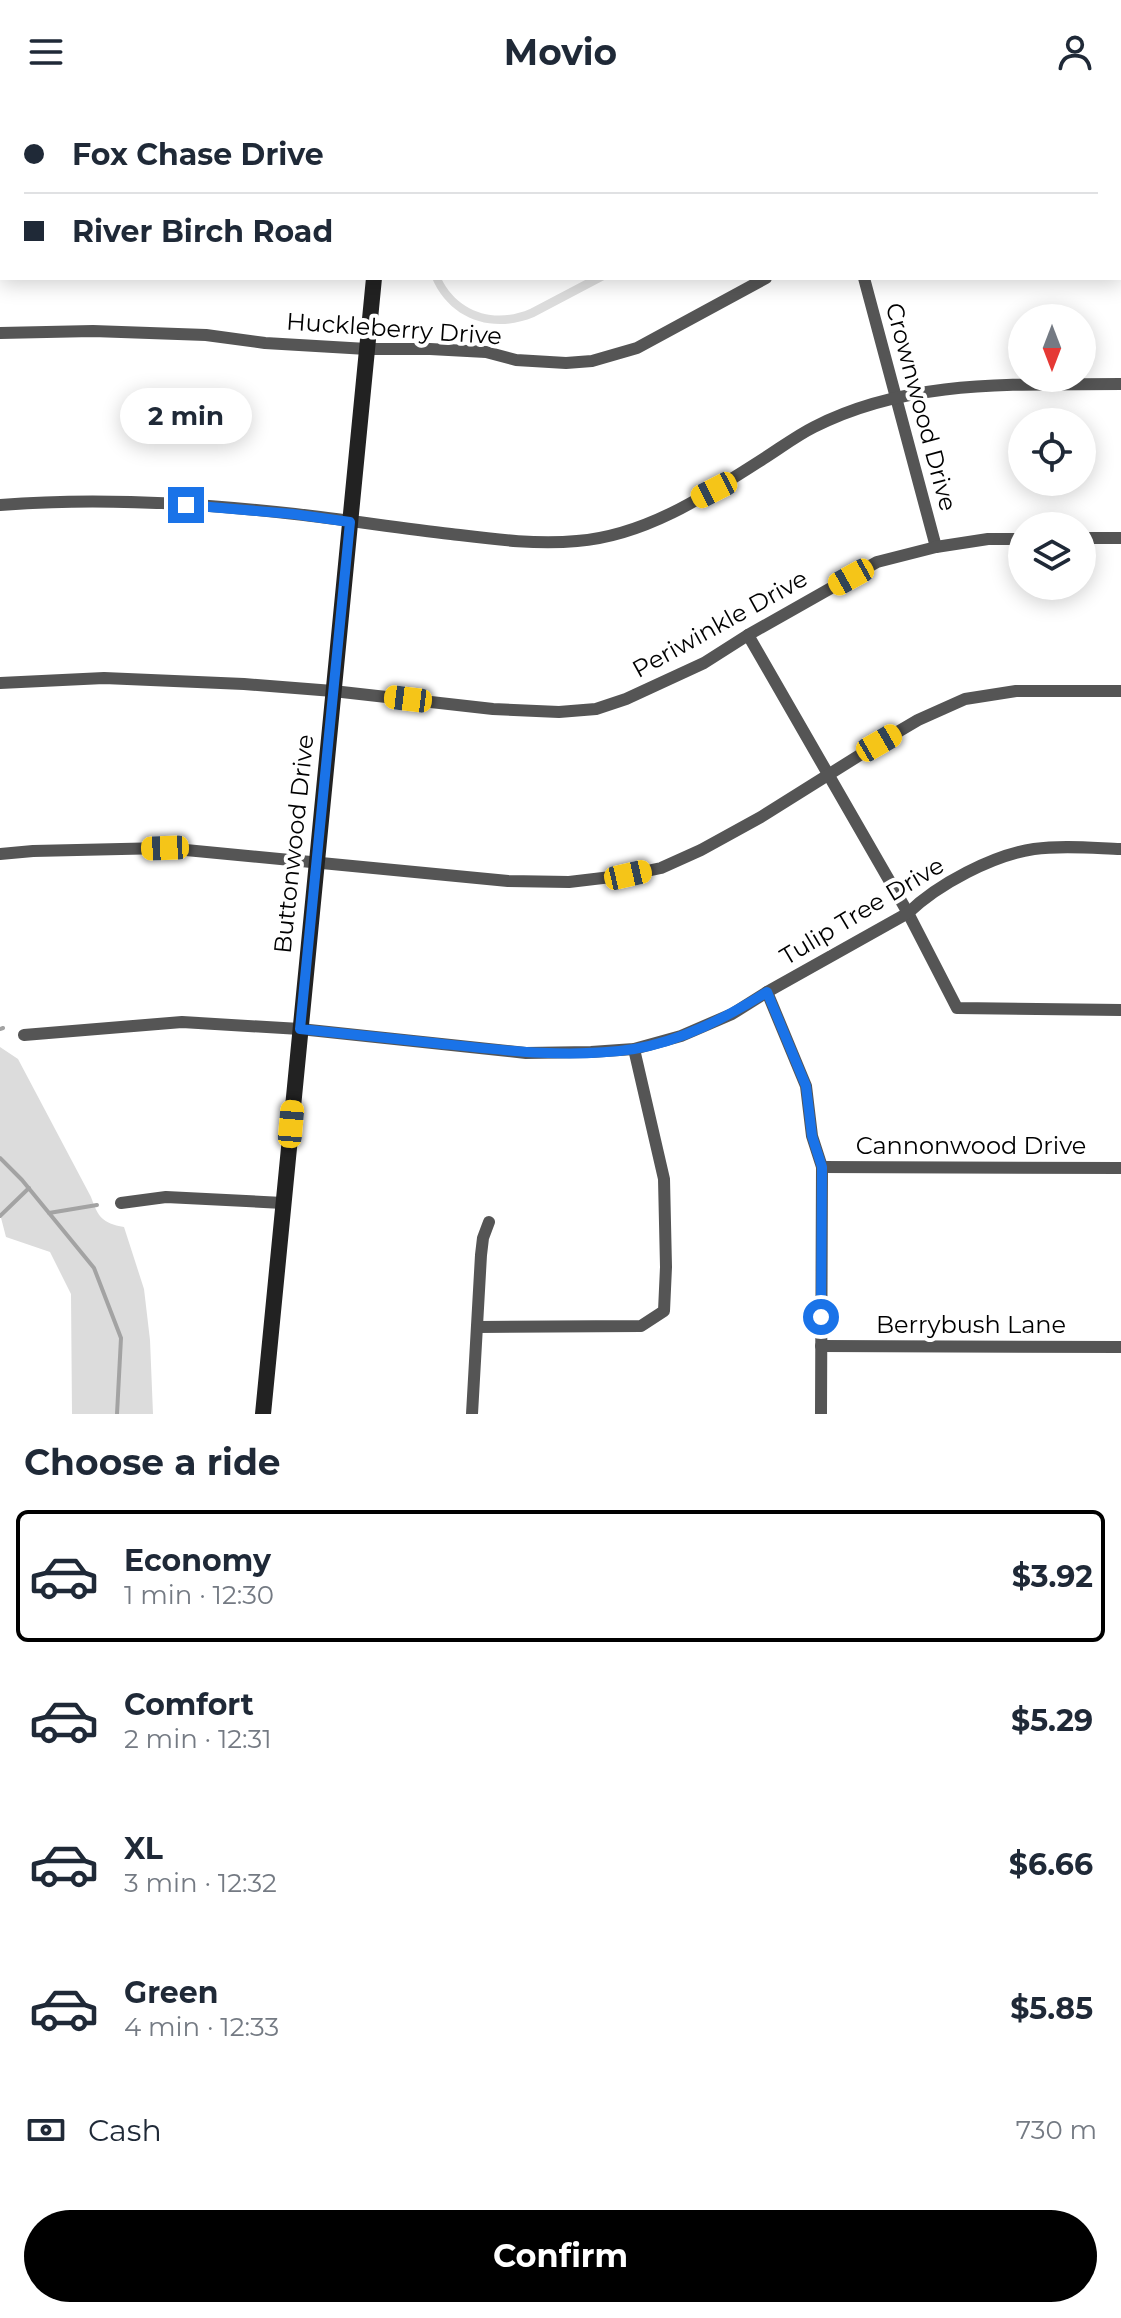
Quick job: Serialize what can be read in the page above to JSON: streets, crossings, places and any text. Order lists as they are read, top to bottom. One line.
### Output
{"streets":{"street":["Huckleberry Drive","Crownwood Drive","Periwinkle Drive","Buttonwood Drive","Tulip Tree Drive","Cannonwood Drive","Berrybush Lane"]},"crossings":[["Huckleberry Drive","Buttonwood Drive"],["Crownwood Drive","Periwinkle Drive"],["Periwinkle Drive","Buttonwood Drive"],["Buttonwood Drive","Tulip Tree Drive"]],"north":"bottom","page":{"header":"Movio","banner":["Fox Chase Drive","River Birch Road"],"bubble":"2 min","heading":"Choose a ride","list":[{"name":"Economy","note":"1 min · 12:30","value":"$3.92"},{"name":"Comfort","note":"2 min · 12:31","value":"$5.29"},{"name":"XL","note":"3 min · 12:32","value":"$6.66"},{"name":"Green","note":"4 min · 12:33","value":"$5.85"}],"pay":["Cash","730 m"],"buttons":"Confirm"}}
